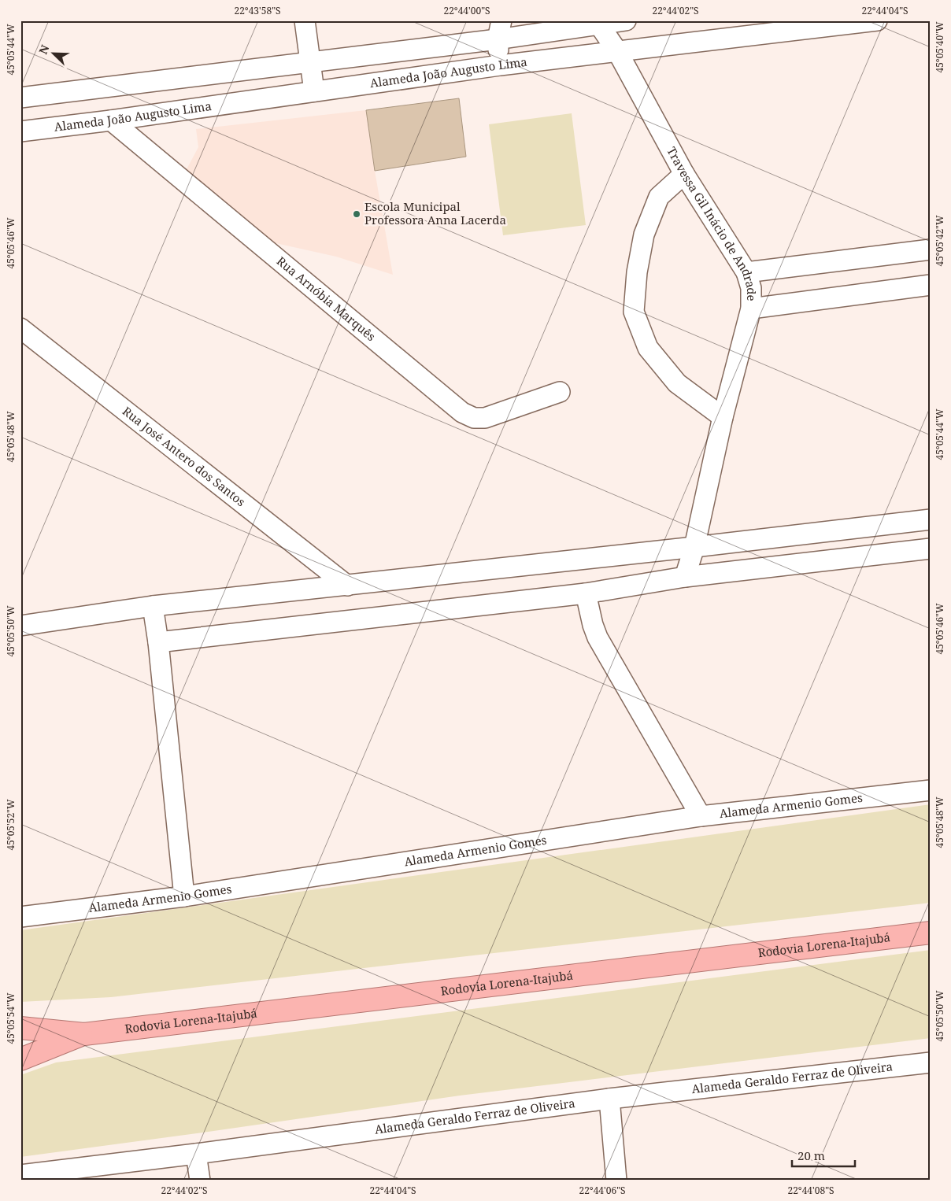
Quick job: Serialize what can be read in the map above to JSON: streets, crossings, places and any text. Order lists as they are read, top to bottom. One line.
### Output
{"streets":{"highway":["Rodovia Lorena-Itajubá"],"street":["Alameda João Augusto Lima","Travessa Gil Inácio de Andrade","Rua Arnóbia Marquês","Rua José Antero dos Santos","Alameda Armenio Gomes","Alameda Geraldo Ferraz de Oliveira"]},"crossings":[["Alameda João Augusto Lima","Travessa Gil Inácio de Andrade"],["Alameda João Augusto Lima","Rua Arnóbia Marquês"]],"places":["Escola Municipal Professora Anna Lacerda"],"scale_bar":"20 m","north":"top left","coordinates":["22°43'58\"S","22°44'00\"S","22°44'02\"S","22°44'04\"S","45°05'40\"W","45°05'44\"W","45°05'42\"W","45°05'46\"W","45°05'48\"W","45°05'50\"W","45°05'52\"W","45°05'54\"W","22°44'06\"S","22°44'08\"S"]}
